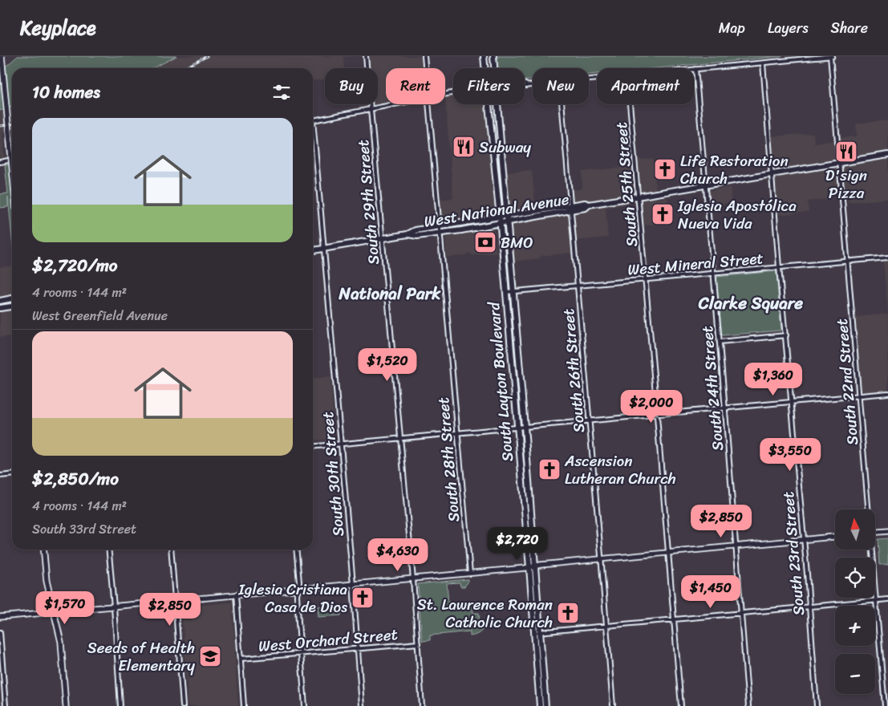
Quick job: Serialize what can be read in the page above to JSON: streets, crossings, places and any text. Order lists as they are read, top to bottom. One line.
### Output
{"streets":{"main road":["West National Avenue","South Layton Boulevard"],"street":["South 25th Street","South 29th Street","West Mineral Street","South 26th Street","South 22nd Street","South 24th Street","South 28th Street","South 30th Street","South 23rd Street","West Orchard Street"]},"crossings":[["South 25th Street","West National Avenue"],["South 25th Street","West Mineral Street"],["South 29th Street","West National Avenue"],["South 29th Street","West Orchard Street"],["West National Avenue","South 26th Street"],["West National Avenue","South Layton Boulevard"],["West National Avenue","South 22nd Street"],["West National Avenue","South 24th Street"],["West National Avenue","South 28th Street"],["West National Avenue","South 30th Street"],["West National Avenue","South 23rd Street"],["West Mineral Street","South 26th Street"],["West Mineral Street","South Layton Boulevard"],["West Mineral Street","South 22nd Street"],["West Mineral Street","South 24th Street"],["West Mineral Street","South 23rd Street"],["South 30th Street","West Orchard Street"]],"districts":["National Park","Clarke Square"],"places":{"restaurant":["Subway","D'sign Pizza"],"church":["Life Restoration Church","Iglesia Apostólica Nueva Vida","Ascension Lutheran Church","Iglesia Cristiana Casa de Dios","St. Lawrence Roman Catholic Church"],"bank":["BMO"],"school or university":["Seeds of Health Elementary"]},"north":"top","page":{"header":"Keyplace","nav":["Map","Layers","Share"],"chip":["Buy","Rent","Filters","New","Apartment"],"heading":"10 homes","list":[{"name":"$2,720/mo","note":"4 rooms · 144 m² · West Greenfield Avenue"},{"name":"$2,850/mo","note":"4 rooms · 144 m² · South 33rd Street"}],"price":["$1,520","$1,360","$2,000","$3,550","$2,850","$2,720","$4,630","$1,450","$1,570","$2,850"],"map_buttons":["+","−"]}}
